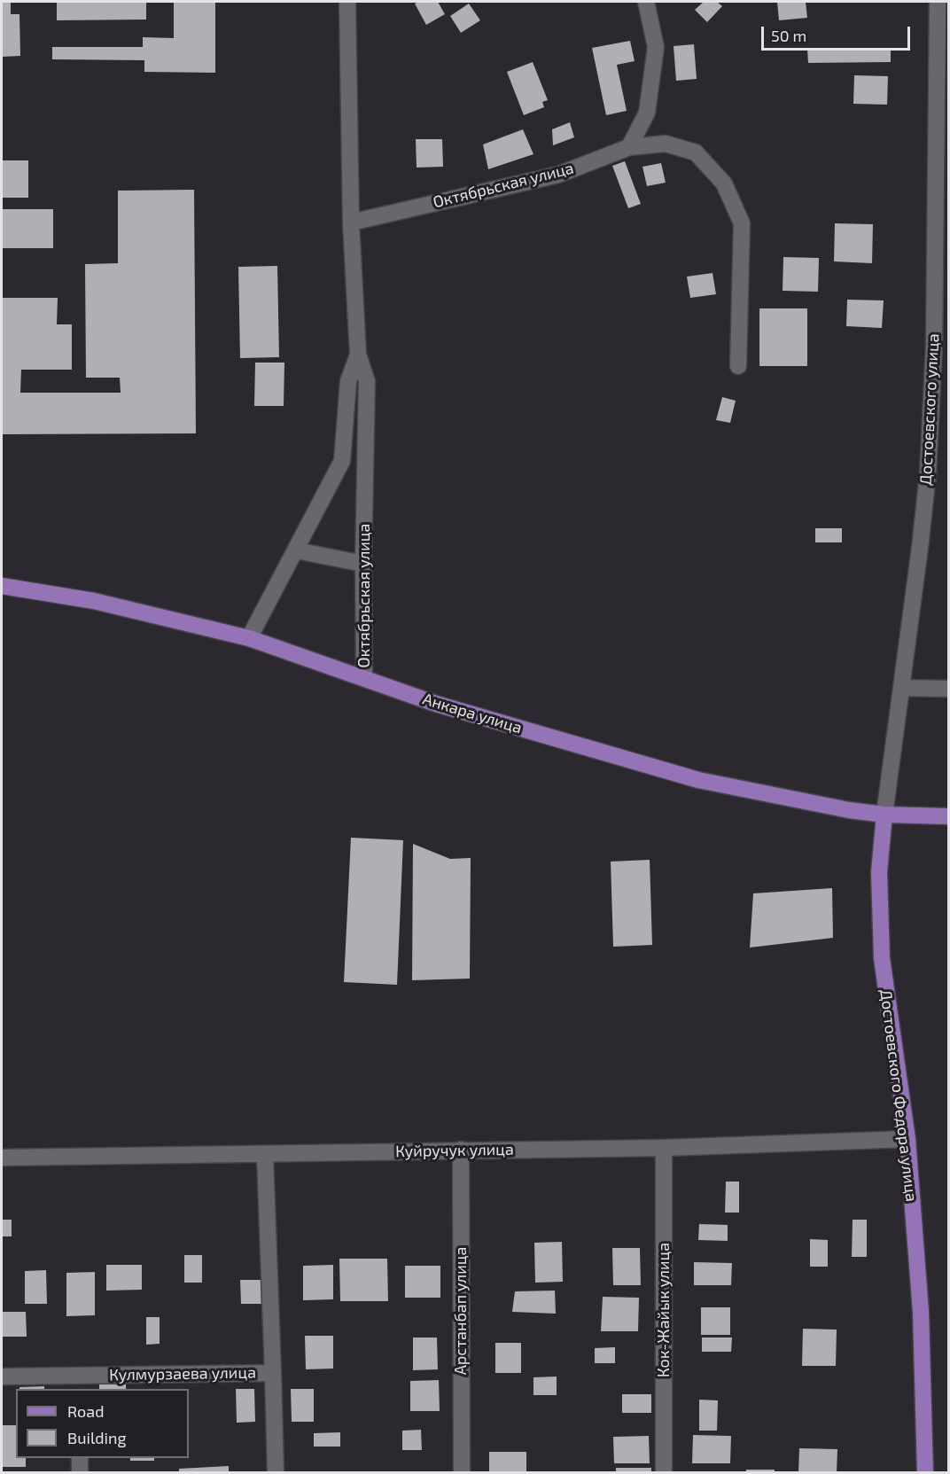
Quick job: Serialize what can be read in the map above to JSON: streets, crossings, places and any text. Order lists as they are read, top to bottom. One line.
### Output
{"streets":{"main road":["Анкара улица","Достоевского Федора улица"],"street":["Октябрьская улица","Достоевского улица","Куйручук улица","Кок-Жайык улица","Арстанбап улица","Кулмурзаева улица"]},"crossings":[["Октябрьская улица","Анкара улица"],["Достоевского улица","Анкара улица"],["Достоевского улица","Достоевского Федора улица"],["Анкара улица","Достоевского Федора улица"],["Достоевского Федора улица","Куйручук улица"],["Куйручук улица","Кок-Жайык улица"],["Куйручук улица","Арстанбап улица"],["Куйручук улица","Кулмурзаева улица"]],"legend":["Road","Building"],"scale_bar":"50 m"}
